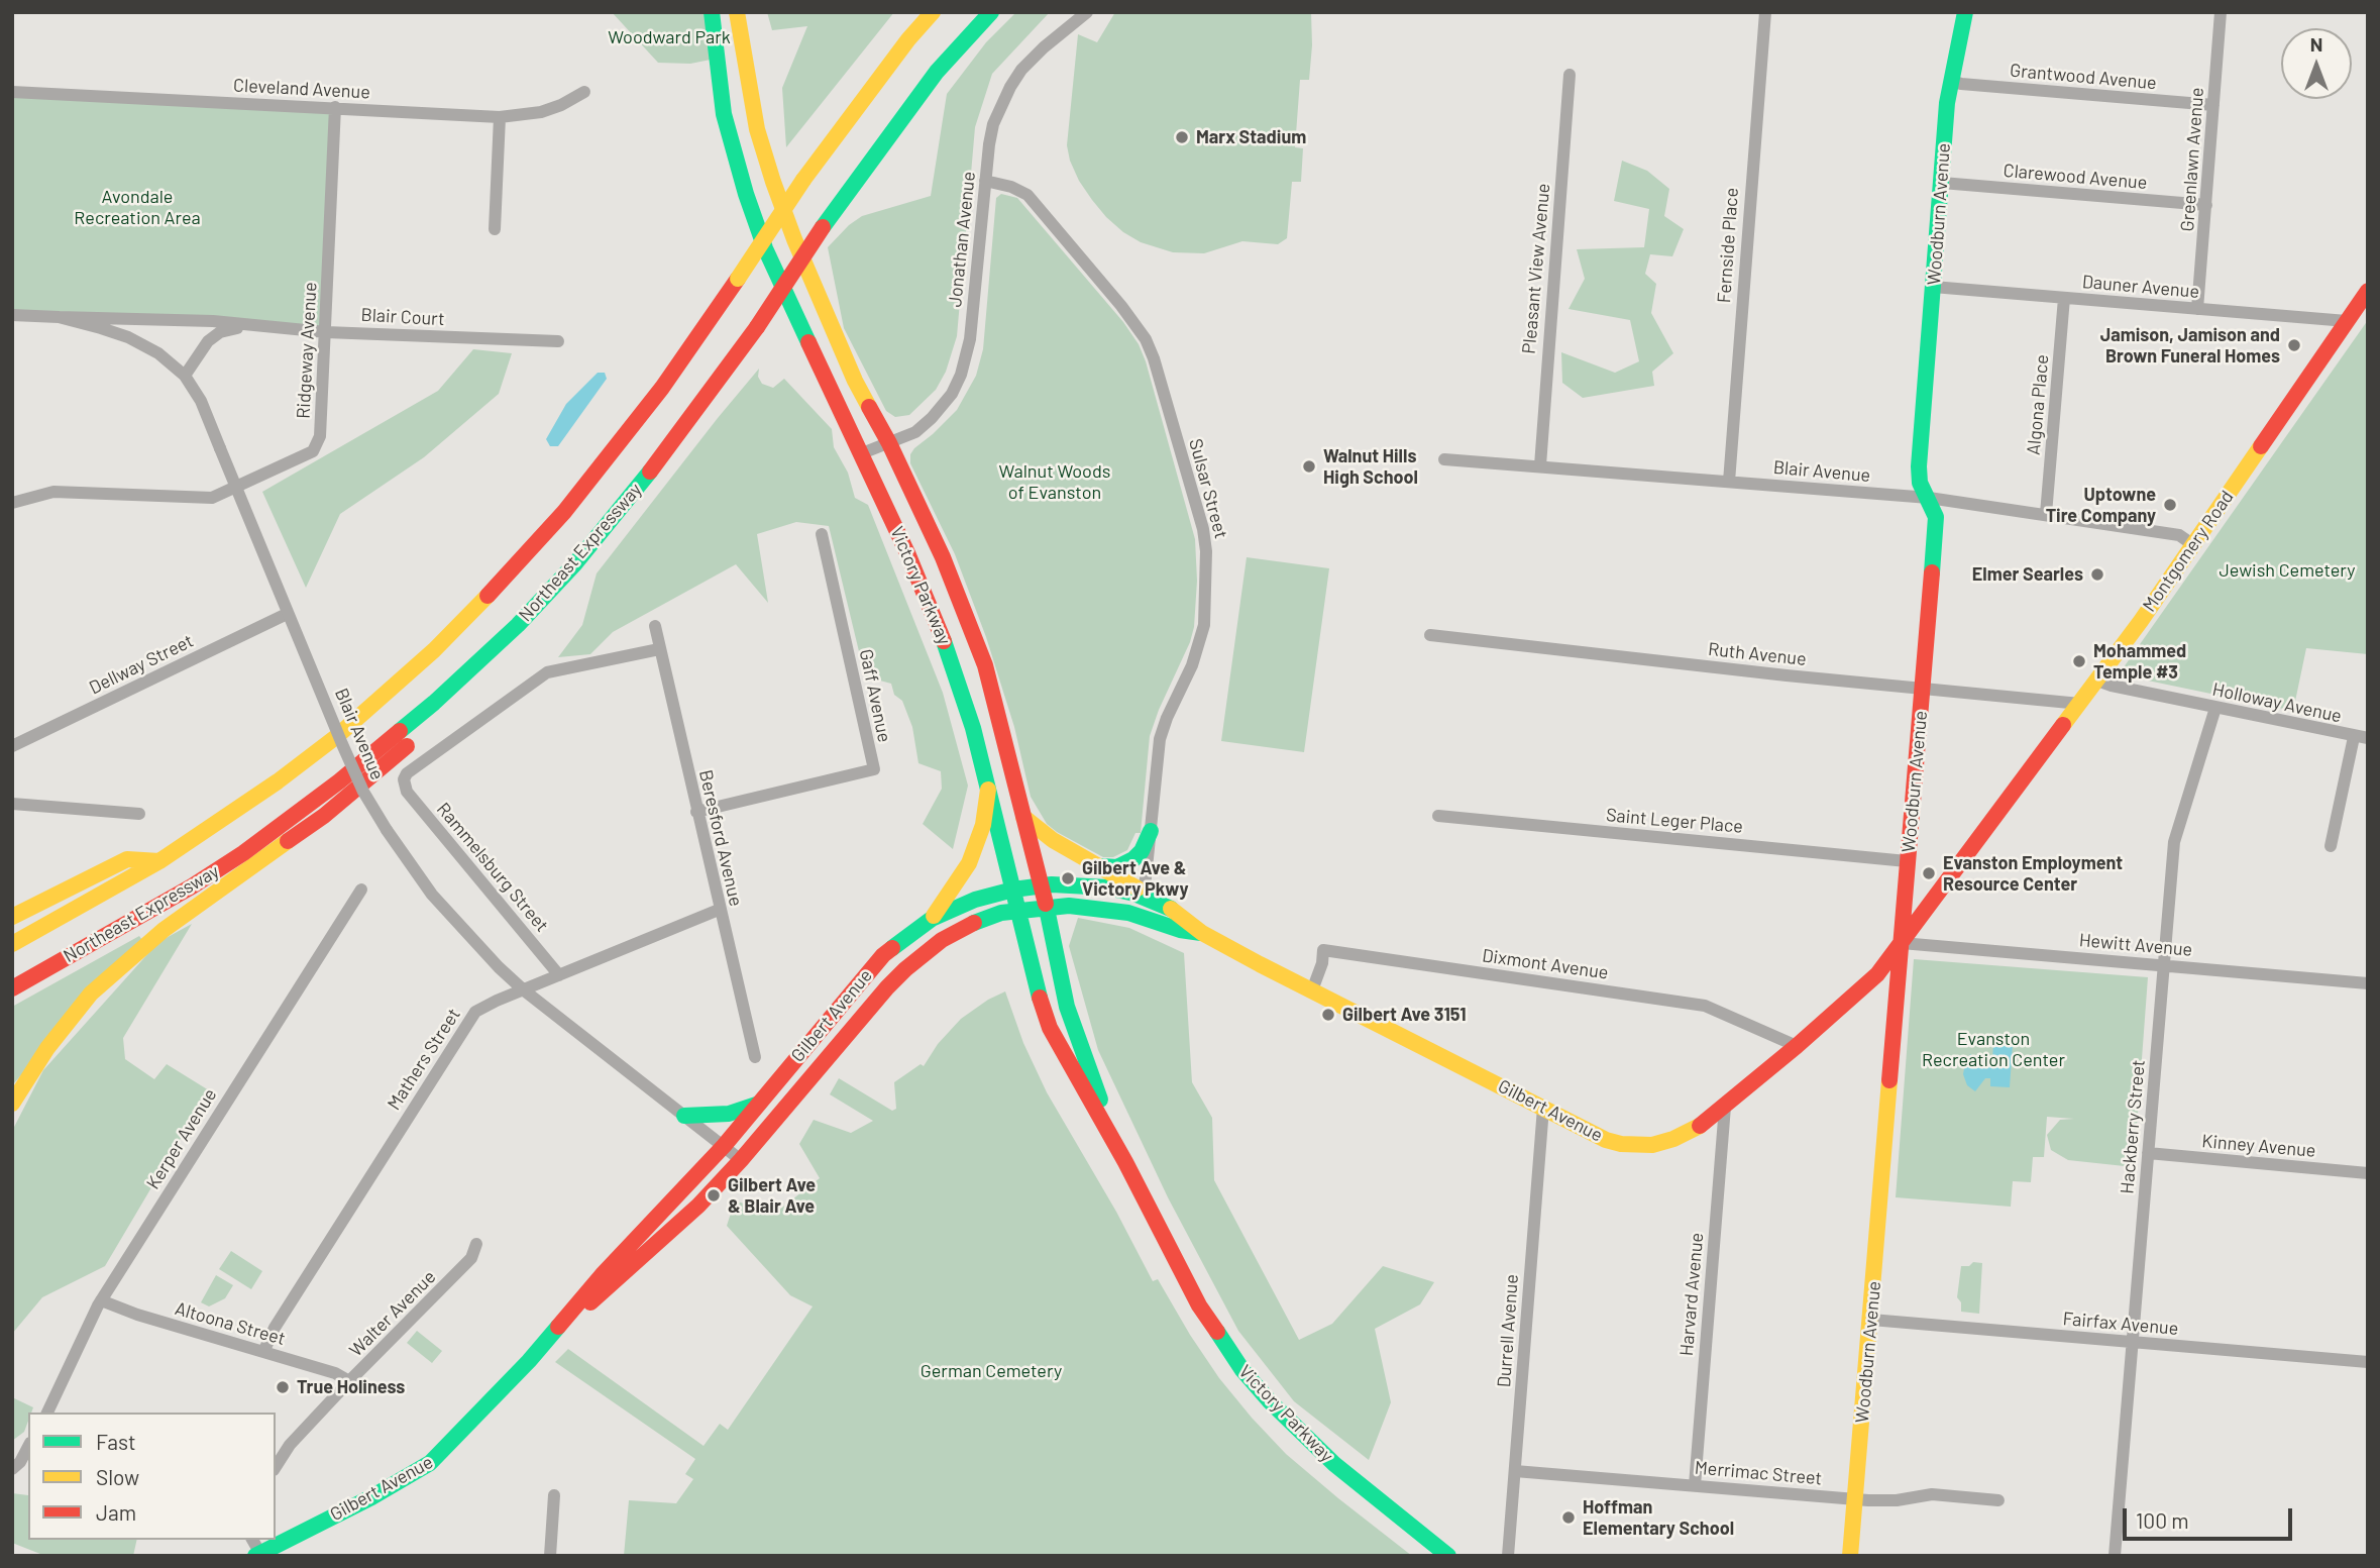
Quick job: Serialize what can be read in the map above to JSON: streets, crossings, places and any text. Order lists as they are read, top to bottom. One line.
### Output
{"streets":{"main road":["Woodburn Avenue","Montgomery Road","Northeast Expressway","Victory Parkway","Gilbert Avenue"],"street":["Grantwood Avenue","Cleveland Avenue","Greenlawn Avenue","Clarewood Avenue","Jonathan Avenue","Fernside Place","Pleasant View Avenue","Dauner Avenue","Blair Court","Ridgeway Avenue","Algona Place","Blair Avenue","Sulsar Street","Ruth Avenue","Dellway Street","Gaff Avenue","Holloway Avenue","Saint Leger Place","Beresford Avenue","Rammelsburg Street","Hewitt Avenue","Dixmont Avenue","Mathers Street","Hackberry Street","Kerper Avenue","Kinney Avenue","Harvard Avenue","Walter Avenue","Altoona Street","Fairfax Avenue","Durrell Avenue","Merrimac Street"]},"crossings":[["Grantwood Avenue","Greenlawn Avenue"],["Grantwood Avenue","Woodburn Avenue"],["Cleveland Avenue","Ridgeway Avenue"],["Greenlawn Avenue","Clarewood Avenue"],["Greenlawn Avenue","Dauner Avenue"],["Clarewood Avenue","Woodburn Avenue"],["Woodburn Avenue","Dauner Avenue"],["Woodburn Avenue","Blair Avenue"],["Woodburn Avenue","Montgomery Road"],["Woodburn Avenue","Ruth Avenue"],["Woodburn Avenue","Saint Leger Place"],["Woodburn Avenue","Hewitt Avenue"],["Woodburn Avenue","Gilbert Avenue"],["Woodburn Avenue","Fairfax Avenue"],["Woodburn Avenue","Merrimac Street"],["Jonathan Avenue","Sulsar Street"],["Jonathan Avenue","Victory Parkway"],["Fernside Place","Blair Avenue"],["Pleasant View Avenue","Blair Avenue"],["Dauner Avenue","Algona Place"],["Dauner Avenue","Montgomery Road"],["Blair Court","Ridgeway Avenue"],["Blair Court","Blair Avenue"],["Algona Place","Blair Avenue"],["Blair Avenue","Montgomery Road"],["Blair Avenue","Gilbert Avenue"],["Blair Avenue","Mathers Street"],["Sulsar Street","Gilbert Avenue"],["Montgomery Road","Ruth Avenue"],["Montgomery Road","Holloway Avenue"],["Montgomery Road","Hewitt Avenue"],["Montgomery Road","Gilbert Avenue"],["Victory Parkway","Gilbert Avenue"],["Gaff Avenue","Beresford Avenue"],["Holloway Avenue","Hackberry Street"],["Beresford Avenue","Rammelsburg Street"],["Beresford Avenue","Mathers Street"],["Rammelsburg Street","Mathers Street"],["Hewitt Avenue","Gilbert Avenue"],["Hewitt Avenue","Hackberry Street"],["Dixmont Avenue","Gilbert Avenue"],["Gilbert Avenue","Harvard Avenue"],["Gilbert Avenue","Durrell Avenue"],["Mathers Street","Altoona Street"],["Hackberry Street","Kinney Avenue"],["Hackberry Street","Fairfax Avenue"],["Kerper Avenue","Altoona Street"],["Harvard Avenue","Merrimac Street"],["Walter Avenue","Altoona Street"],["Durrell Avenue","Merrimac Street"]],"parks":["Woodward Park","Avondale Recreation Area","Walnut Woods of Evanston","Jewish Cemetery","Evanston Recreation Center","German Cemetery"],"places":["Marx Stadium","Jamison, Jamison and Brown Funeral Homes","Walnut Hills High School","Uptowne Tire Company","Elmer Searles","Mohammed Temple #3","Evanston Employment Resource Center","Gilbert Ave & Victory Pkwy","Gilbert Ave 3151","Gilbert Ave & Blair Ave","True Holiness","Hoffman Elementary School"],"legend":["Fast","Slow","Jam"],"scale_bar":"100 m","north":"top"}
